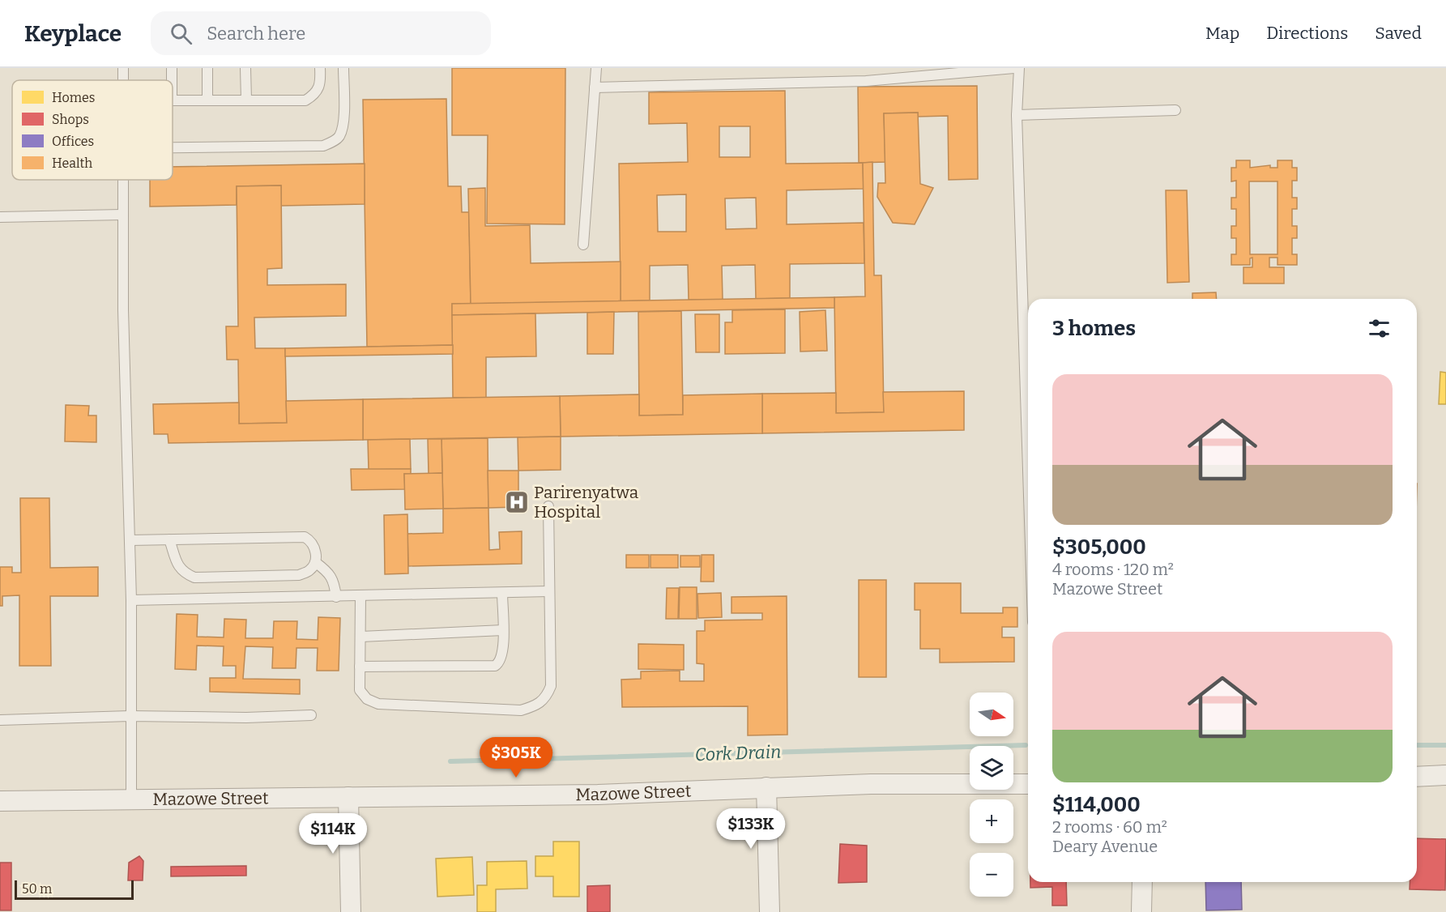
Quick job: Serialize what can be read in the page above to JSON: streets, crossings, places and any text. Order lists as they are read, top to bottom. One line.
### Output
{"streets":{"street":["Mazowe Street"]},"water":["Cork Drain"],"places":{"hospital":["Parirenyatwa Hospital"]},"legend":["Homes","Shops","Offices","Health"],"scale_bar":"50 m","north":"right","page":{"header":"Keyplace","search":"Search here","nav":["Map","Directions","Saved"],"heading":"3 homes","list":[{"name":"$305,000","note":"4 rooms · 120 m² · Mazowe Street"},{"name":"$114,000","note":"2 rooms · 60 m² · Deary Avenue"}],"map_buttons":["+","−"],"price":["$305K","$133K","$114K"],"scale":"50 m"}}
